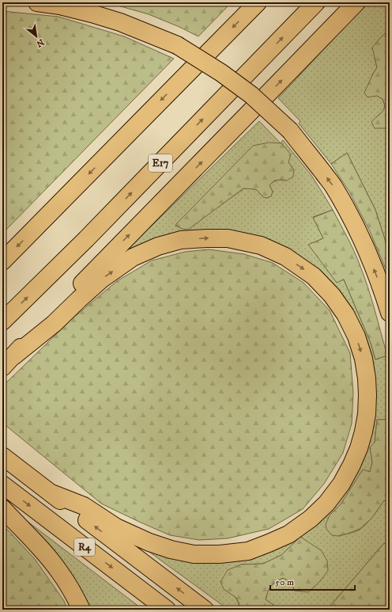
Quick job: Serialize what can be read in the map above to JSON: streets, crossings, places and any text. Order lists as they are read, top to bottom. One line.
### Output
{"streets":{"highway":["E17","R4"]},"scale_bar":"50 m","north":"bottom right"}
